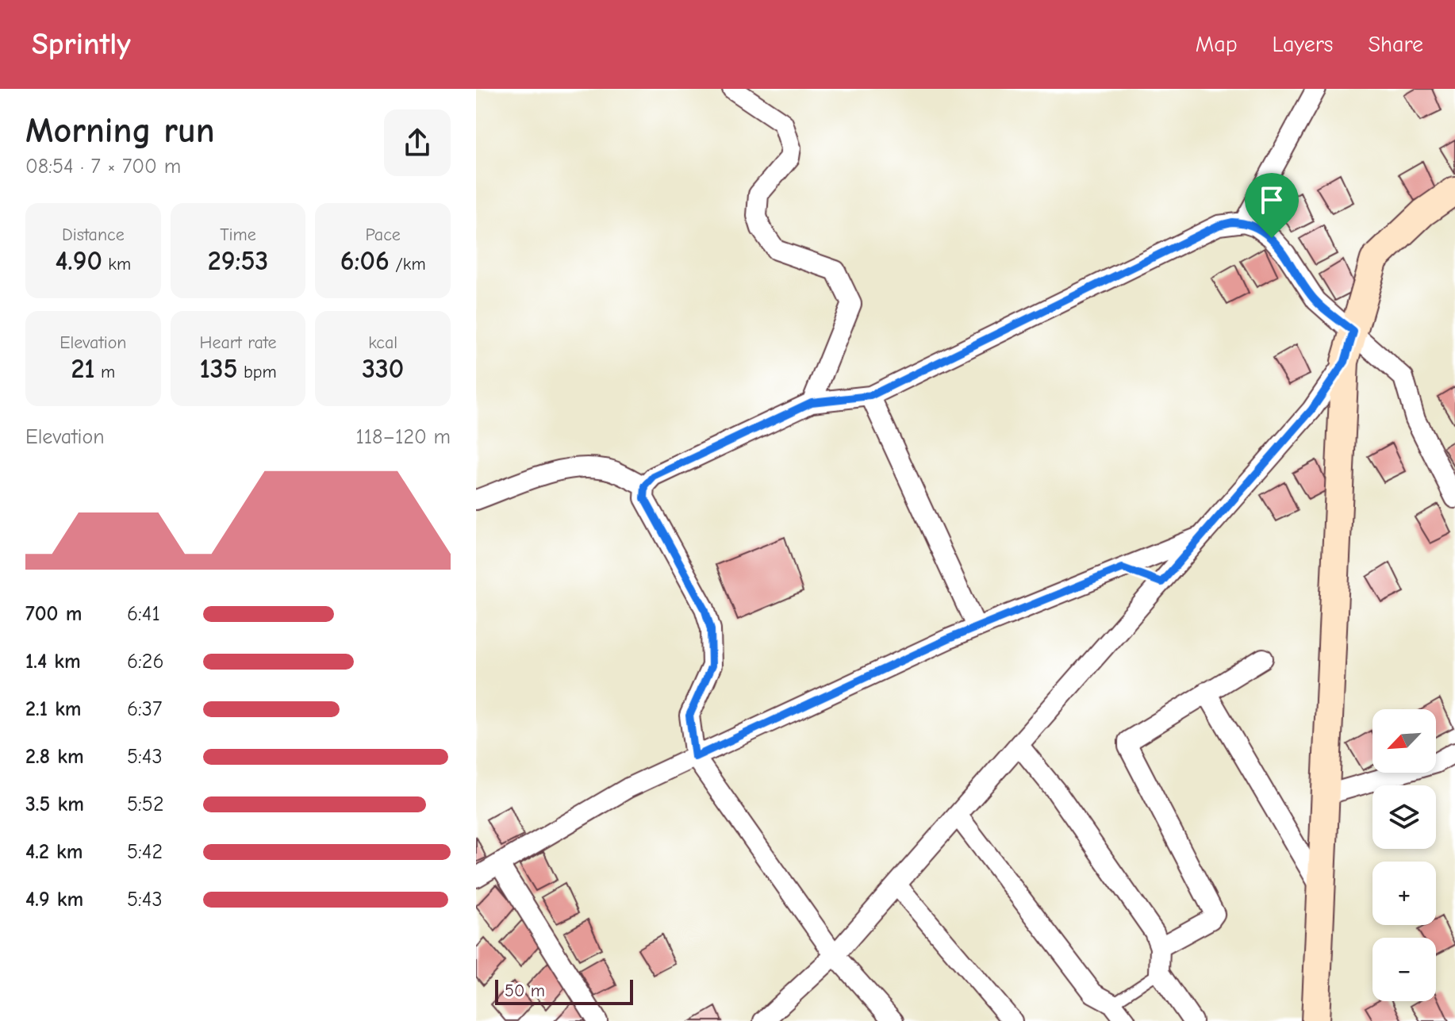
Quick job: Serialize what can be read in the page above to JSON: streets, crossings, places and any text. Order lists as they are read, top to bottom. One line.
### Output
{"scale_bar":"50 m","north":"bottom left","page":{"header":"Sprintly","nav":["Map","Layers","Share"],"heading":["Morning run","08:54 · 7 × 700 m"],"stats":[["Distance","4.90 km"],["Time","29:53"],["Pace","6:06 /km"],["Elevation","21 m"],["Heart rate","135 bpm"],["kcal","330"]],"chart":["Elevation","118–120 m"],"list":[{"name":"700 m","note":"6:41"},{"name":"1.4 km","note":"6:26"},{"name":"2.1 km","note":"6:37"},{"name":"2.8 km","note":"5:43"},{"name":"3.5 km","note":"5:52"},{"name":"4.2 km","note":"5:42"},{"name":"4.9 km","note":"5:43"}],"map_buttons":["+","−"],"scale":"50 m"}}
